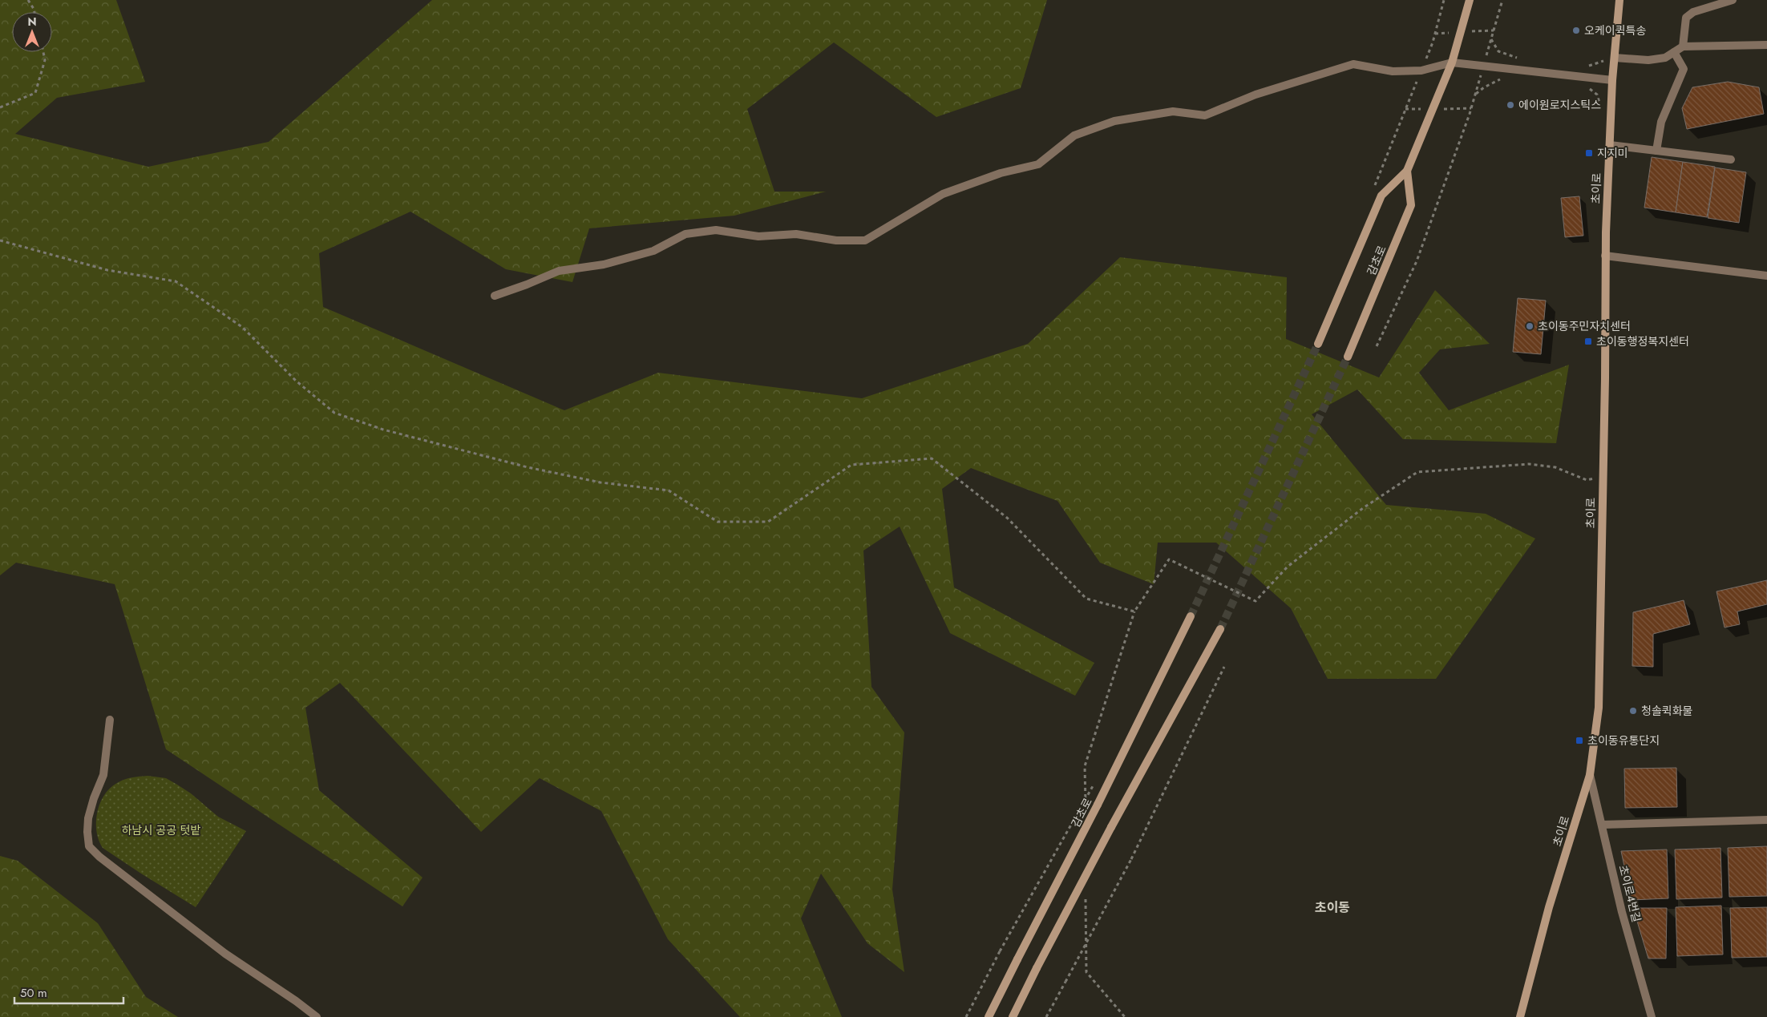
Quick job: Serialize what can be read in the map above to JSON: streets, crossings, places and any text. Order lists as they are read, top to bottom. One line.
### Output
{"streets":{"main road":["초이로","감초로"],"street":["초이로4번길"]},"crossings":[["초이로","초이로4번길"]],"districts":["초이동"],"parks":["하남시 공공 텃밭"],"places":{"other":["오케이퀵특송","에이원로지스틱스","초이동주민자치센터","청솔퀵화물"],"transit":["지지미","초이동행정복지센터","초이동유통단지"]},"scale_bar":"50 m","north":"top"}
